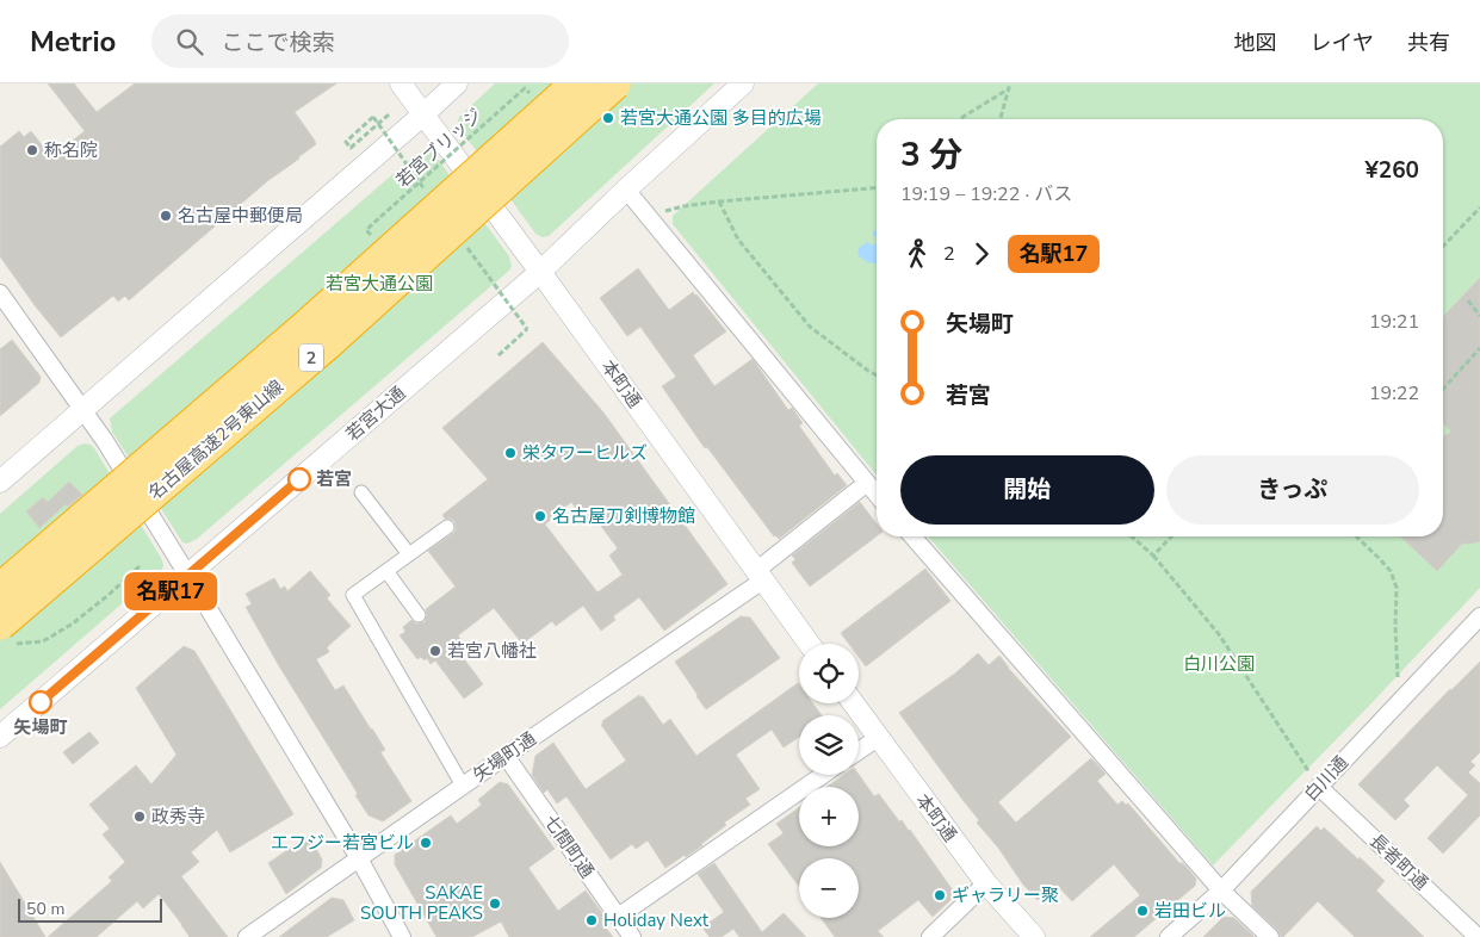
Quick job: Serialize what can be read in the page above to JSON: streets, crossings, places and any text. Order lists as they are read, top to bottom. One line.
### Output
{"streets":{"highway":["2","名古屋高速2号東山線"],"street":["本町通","若宮大通","矢場町通","白川通","七間町通","長者町通"],"path":["若宮ブリッジ"]},"crossings":[["本町通","若宮大通"],["本町通","矢場町通"],["矢場町通","七間町通"],["白川通","長者町通"]],"parks":["若宮大通公園","白川公園"],"places":["若宮大通公園 多目的広場","称名院","名古屋中郵便局","栄タワーヒルズ","若宮","名古屋刀剣博物館","若宮八幡社","矢場町","政秀寺","エフジー若宮ビル","ギャラリー聚","SAKAE SOUTH PEAKS","岩田ビル","Holiday Next"],"lines":["bus line 名駅17"],"scale_bar":"50 m","page":{"header":"Metrio","search":"ここで検索","nav":["地図","レイヤ","共有"],"on_map":"名駅17","heading":["3 分","19:19 – 19:22 · バス","¥260"],"legs":["2","名駅17"],"list":[{"name":"矢場町","value":"19:21"},{"name":"若宮","value":"19:22"}],"buttons":["開始","きっぷ"],"map_buttons":["+","−"],"scale":"50 m"}}
